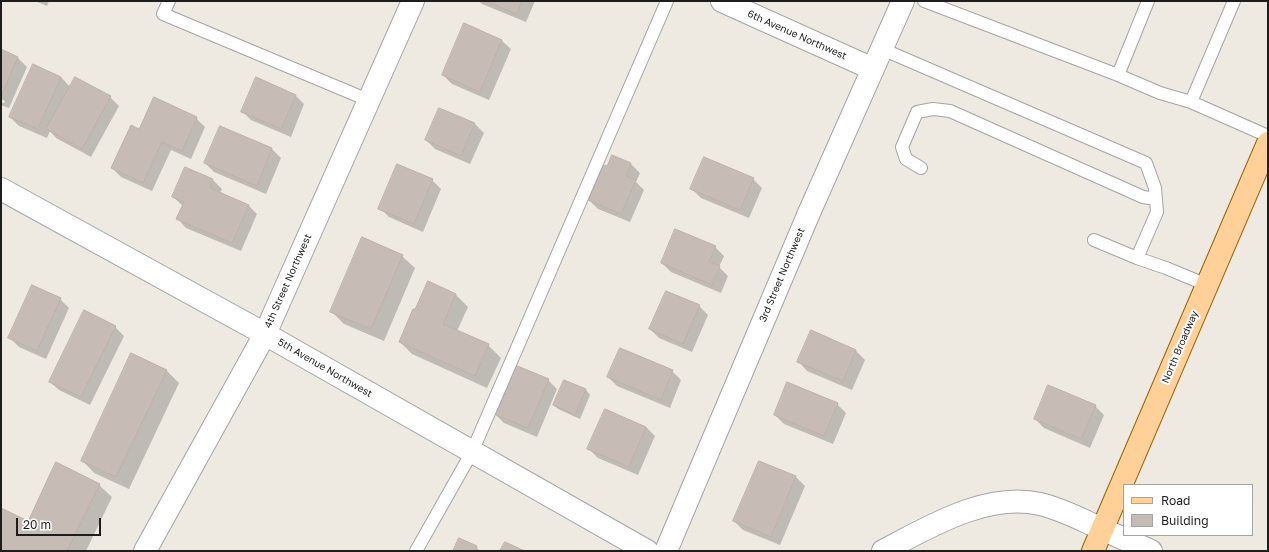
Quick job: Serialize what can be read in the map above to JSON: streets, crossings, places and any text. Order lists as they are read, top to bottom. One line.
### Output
{"streets":{"main road":["North Broadway"],"street":["6th Avenue Northwest","3rd Street Northwest","4th Street Northwest","5th Avenue Northwest"]},"crossings":[["6th Avenue Northwest","3rd Street Northwest"],["4th Street Northwest","5th Avenue Northwest"]],"legend":["Road","Building"],"scale_bar":"20 m"}
